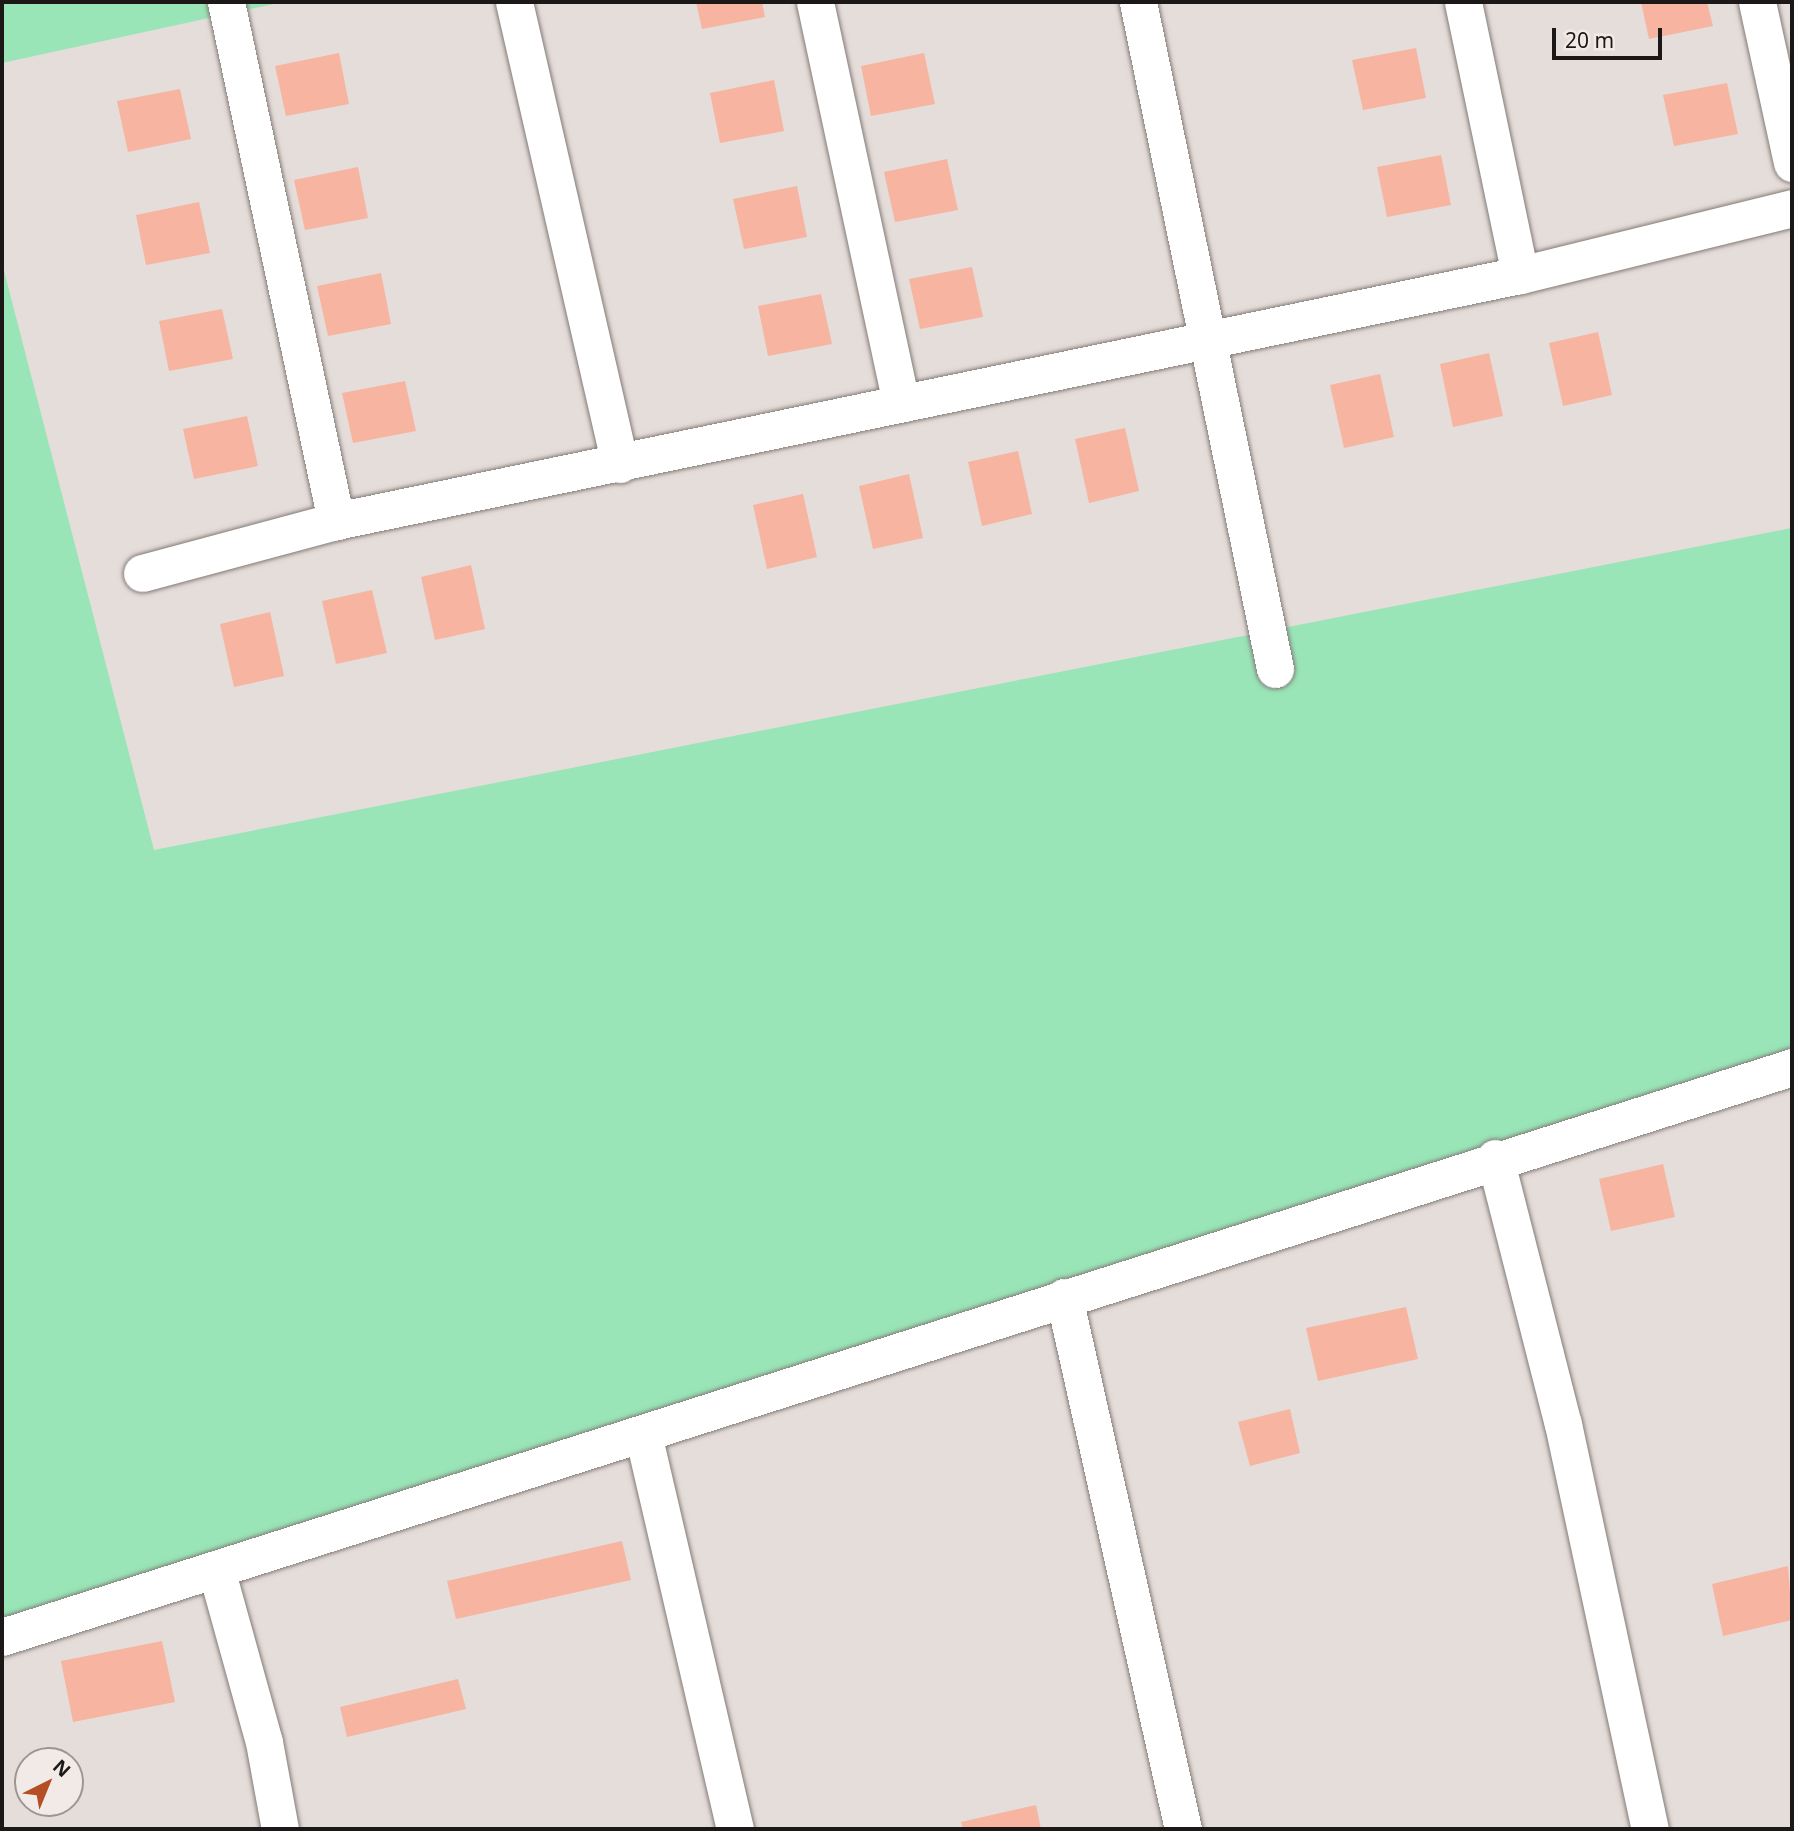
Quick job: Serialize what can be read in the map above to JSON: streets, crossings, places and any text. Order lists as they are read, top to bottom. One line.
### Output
{"scale_bar":"20 m","north":"top right"}
